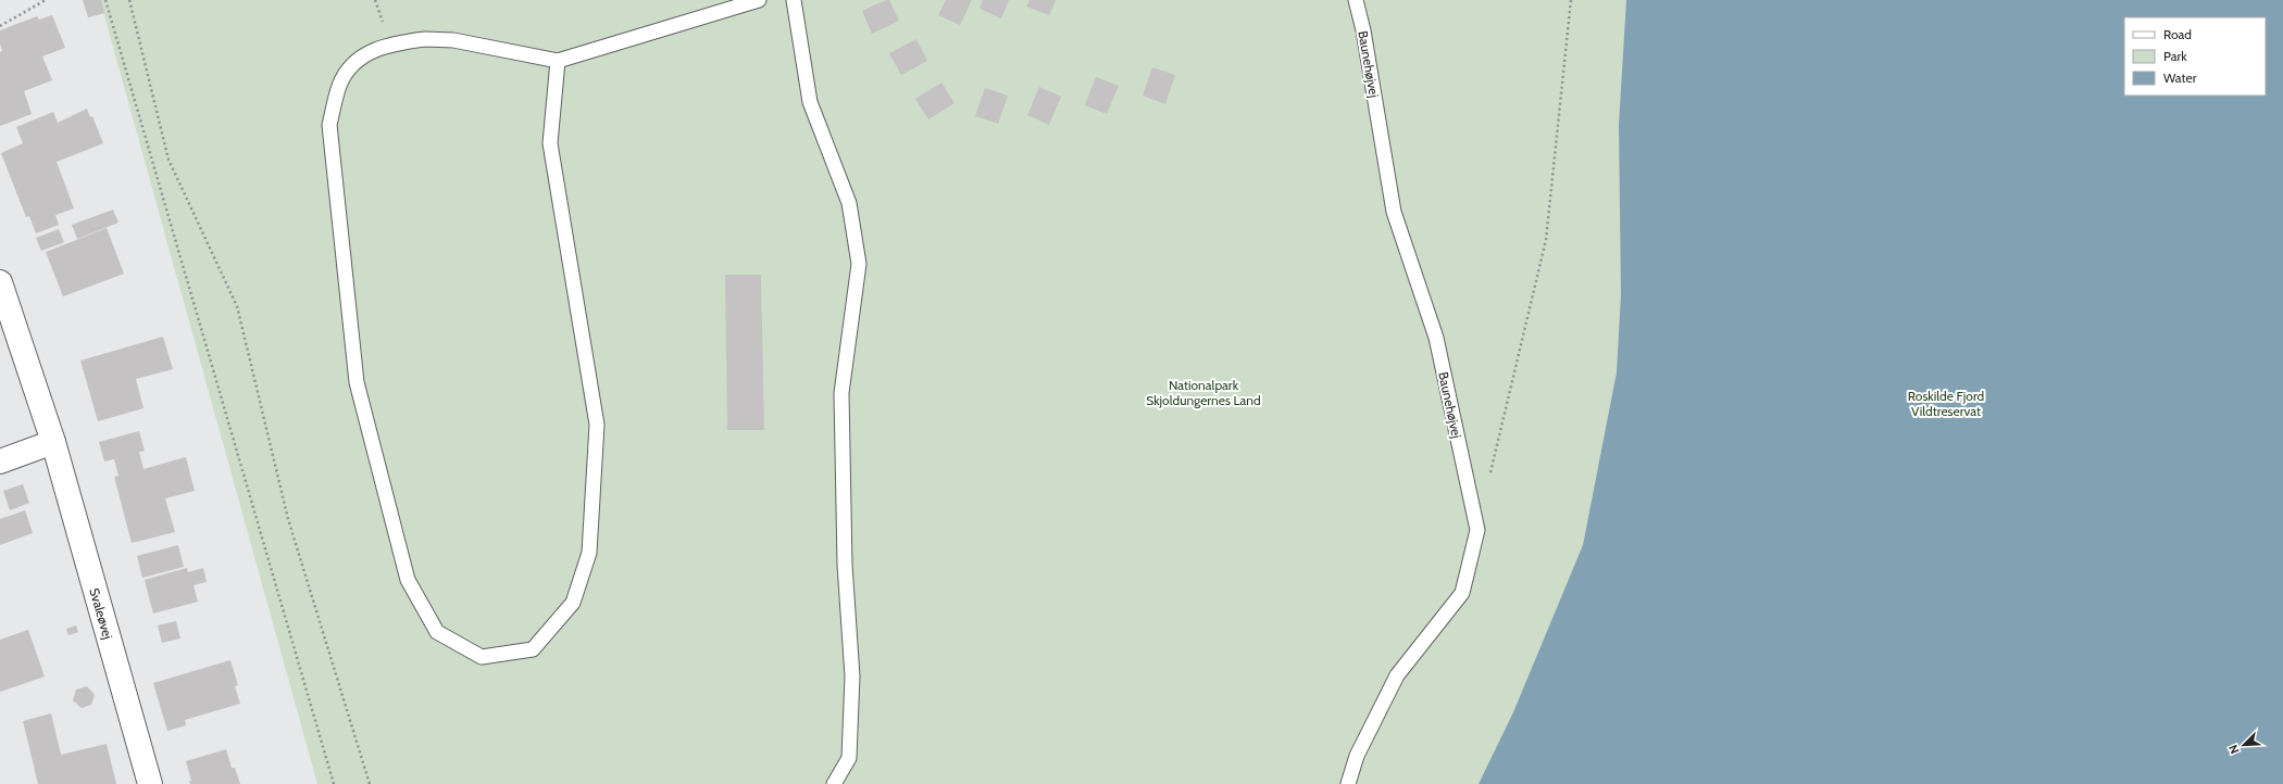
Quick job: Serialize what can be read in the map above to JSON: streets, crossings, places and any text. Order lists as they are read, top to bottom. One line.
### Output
{"streets":{"street":["Svaleøvej"],"lane":["Baunehøjvej"]},"parks":["Nationalpark Skjoldungernes Land","Roskilde Fjord Vildtreservat"],"legend":["Road","Park","Water"],"north":"bottom left"}
